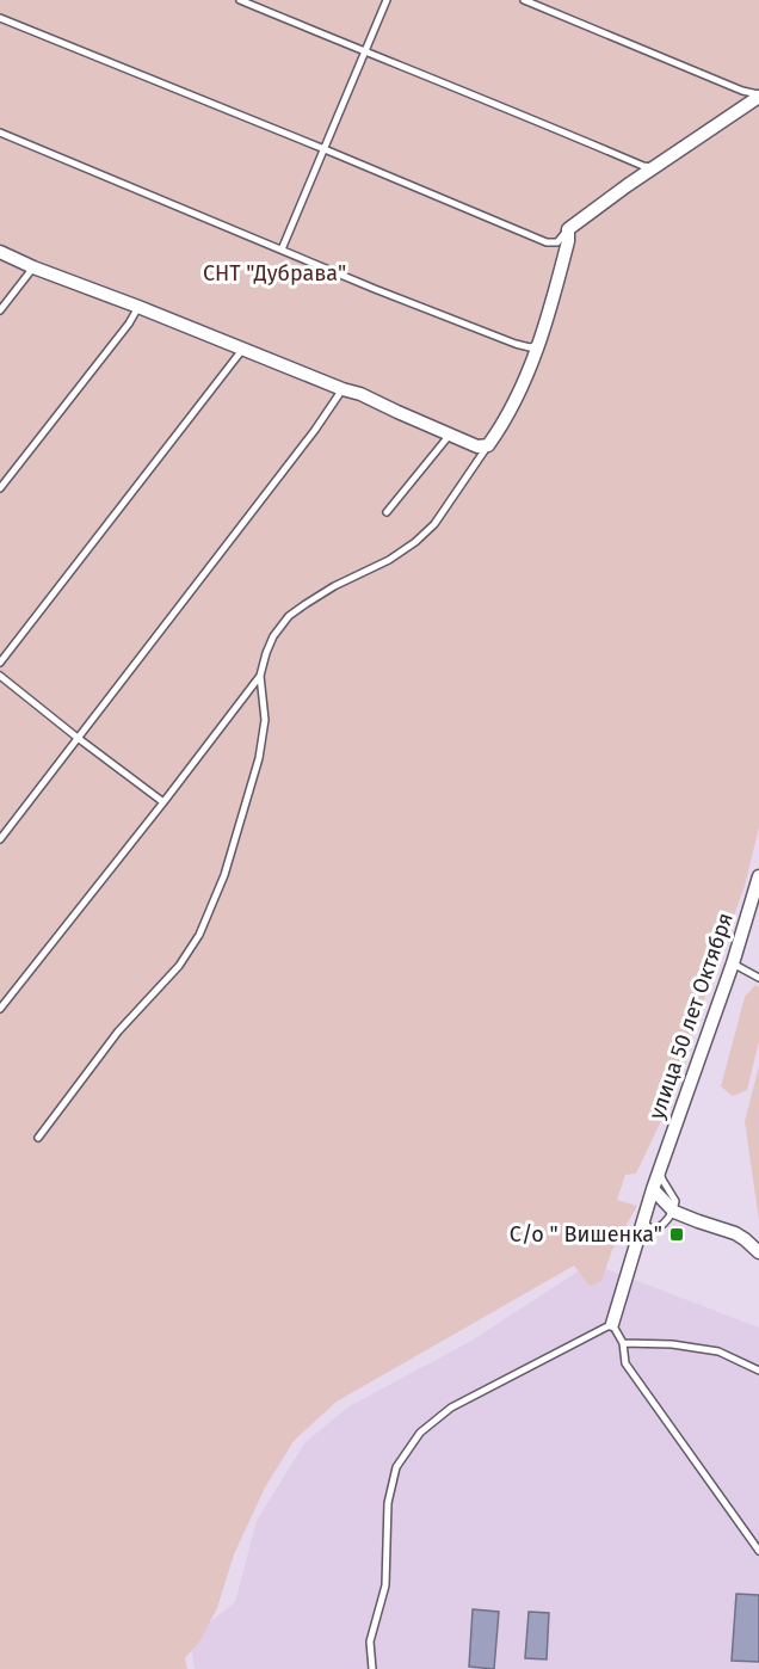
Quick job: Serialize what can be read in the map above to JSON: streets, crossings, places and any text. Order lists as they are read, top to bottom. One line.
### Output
{"streets":{"street":["улица 50 лет Октября"]},"parks":["СНТ \"Дубрава\""],"places":{"transit":["С/о \" Вишенка\""]}}
